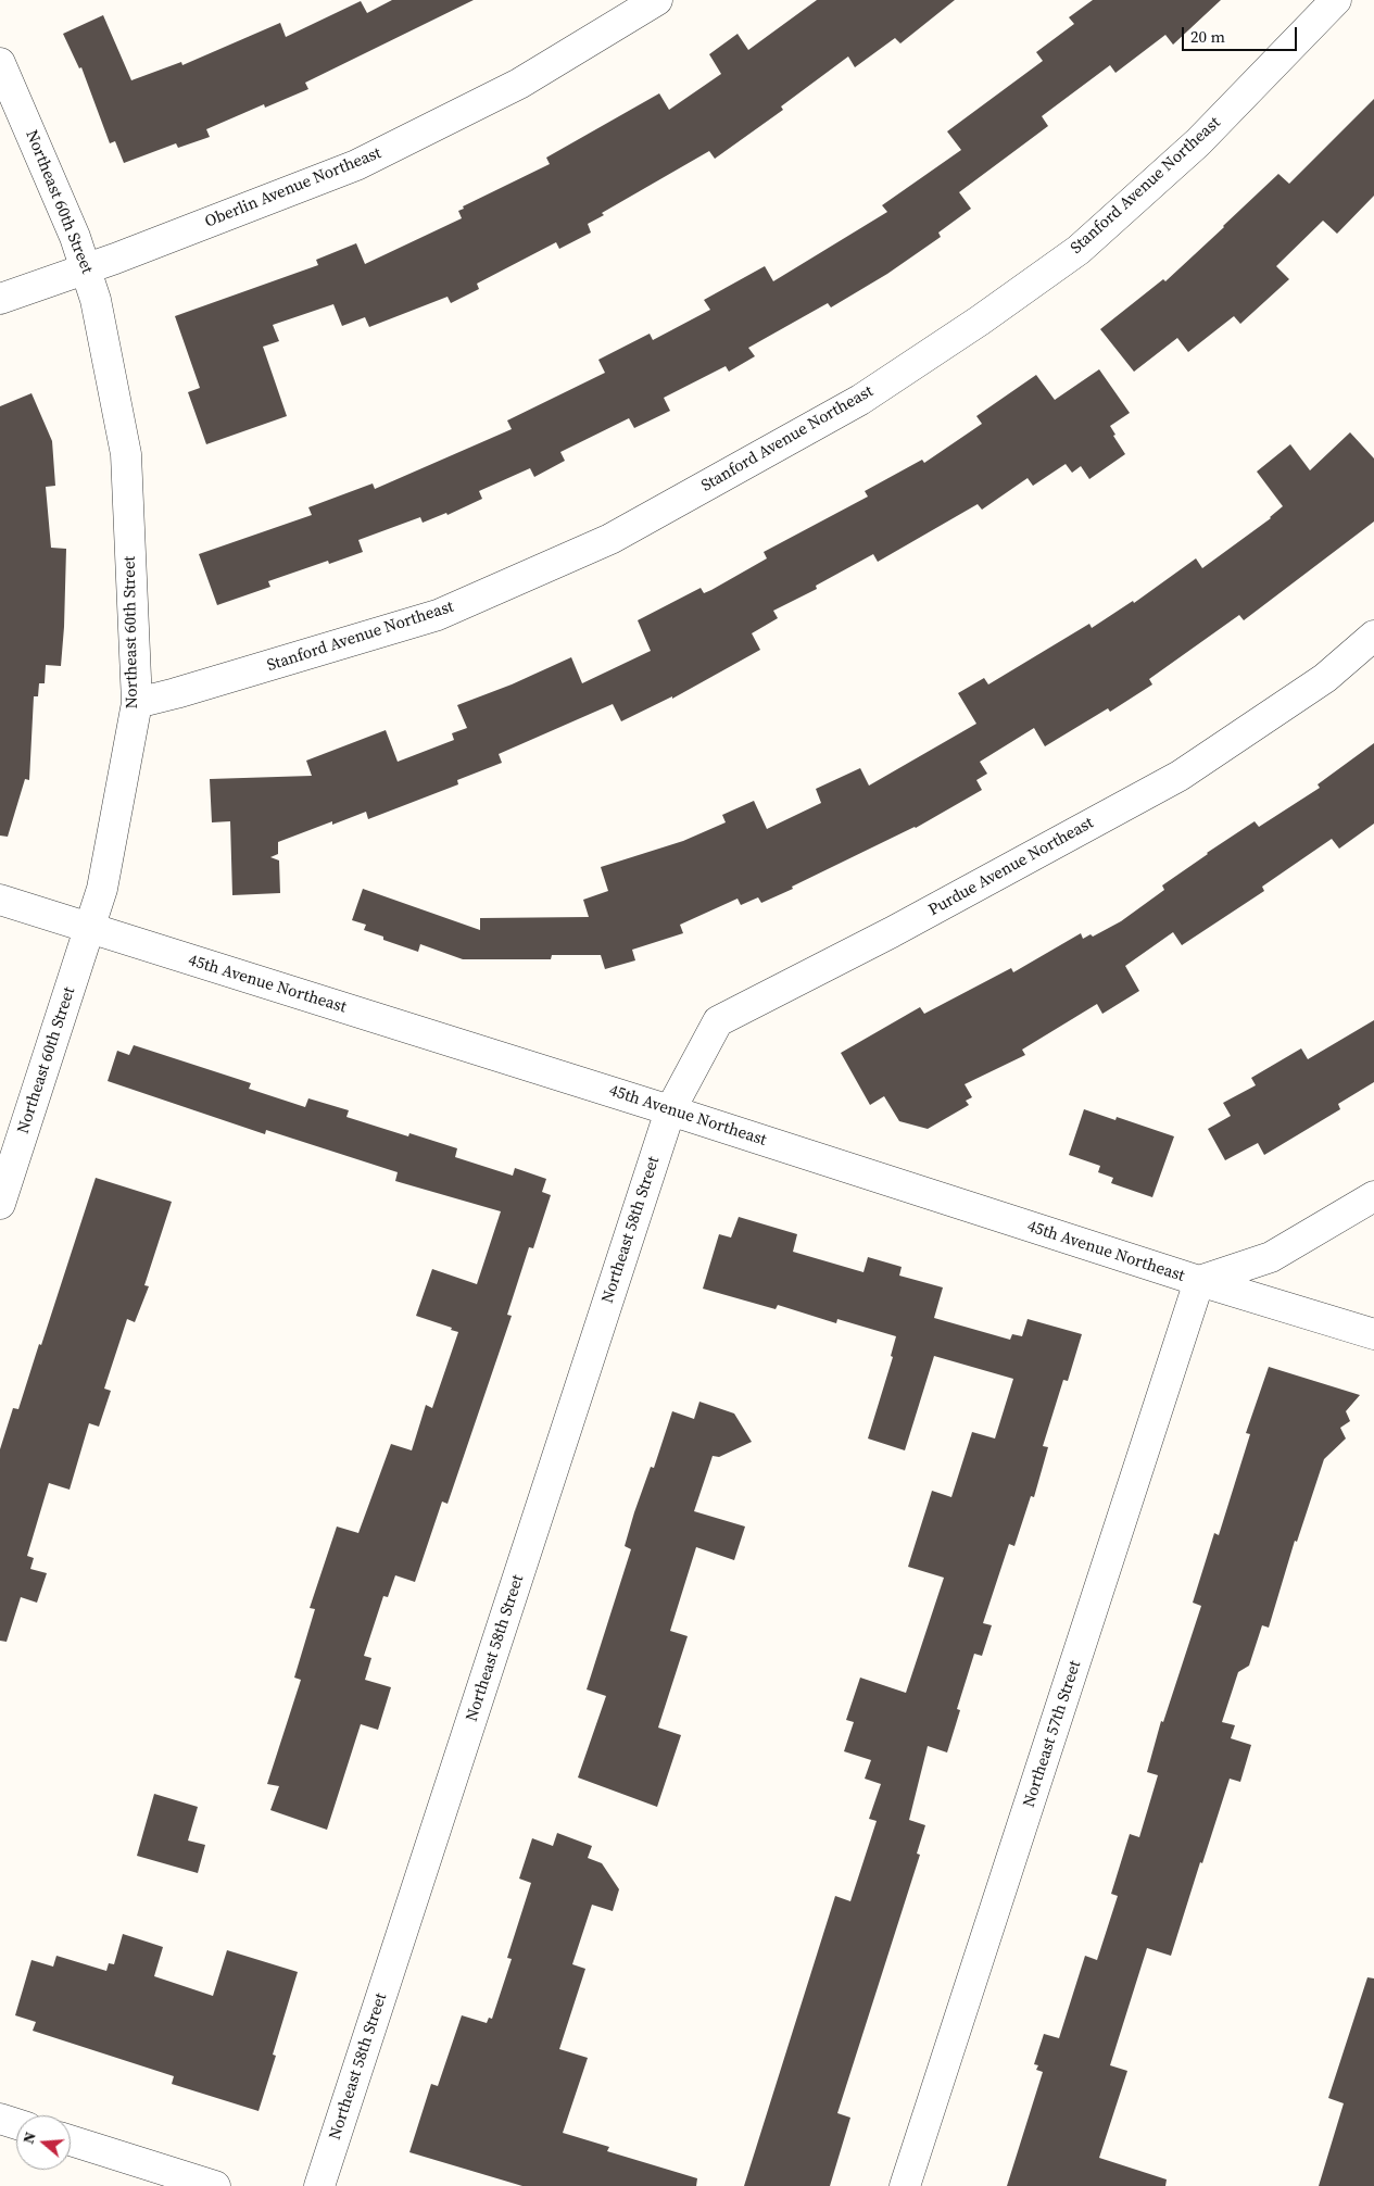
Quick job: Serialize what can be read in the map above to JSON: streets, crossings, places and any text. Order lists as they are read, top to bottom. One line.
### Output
{"streets":{"street":["Stanford Avenue Northeast","Oberlin Avenue Northeast","Northeast 60th Street","Purdue Avenue Northeast","45th Avenue Northeast","Northeast 58th Street","Northeast 57th Street"]},"crossings":[["Stanford Avenue Northeast","Northeast 60th Street"],["Oberlin Avenue Northeast","Northeast 60th Street"],["Northeast 60th Street","45th Avenue Northeast"],["Purdue Avenue Northeast","45th Avenue Northeast"],["Purdue Avenue Northeast","Northeast 58th Street"],["45th Avenue Northeast","Northeast 58th Street"],["45th Avenue Northeast","Northeast 57th Street"]],"scale_bar":"20 m","north":"left"}
